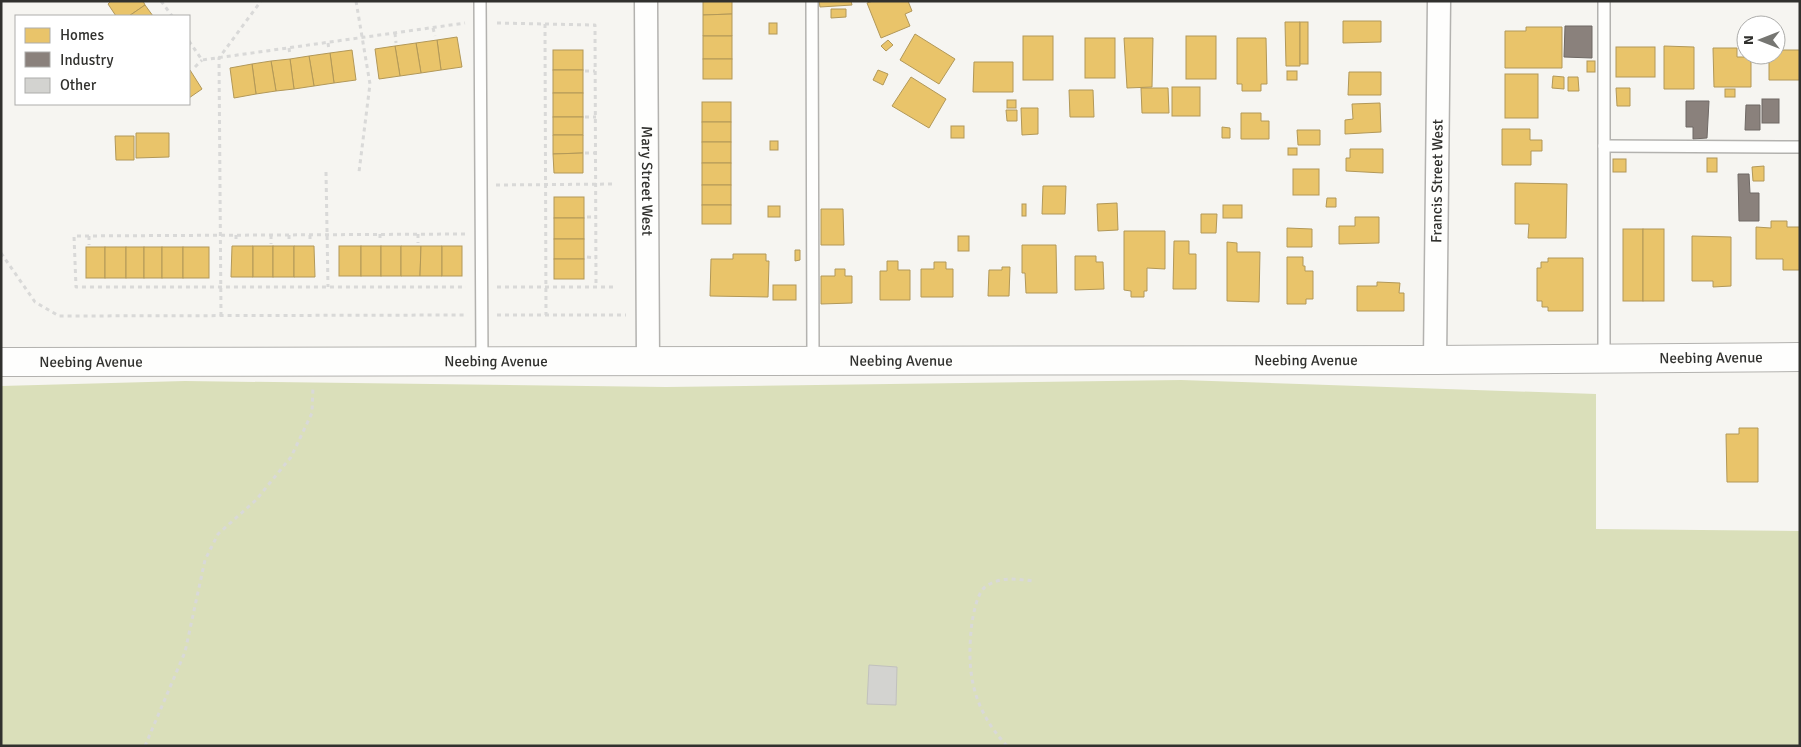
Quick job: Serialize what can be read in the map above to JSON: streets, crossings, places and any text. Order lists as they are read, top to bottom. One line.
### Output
{"streets":{"main road":["Neebing Avenue"],"street":["Francis Street West","Mary Street West"]},"crossings":[["Francis Street West","Neebing Avenue"],["Mary Street West","Neebing Avenue"]],"legend":["Homes","Industry","Other"],"north":"left"}
